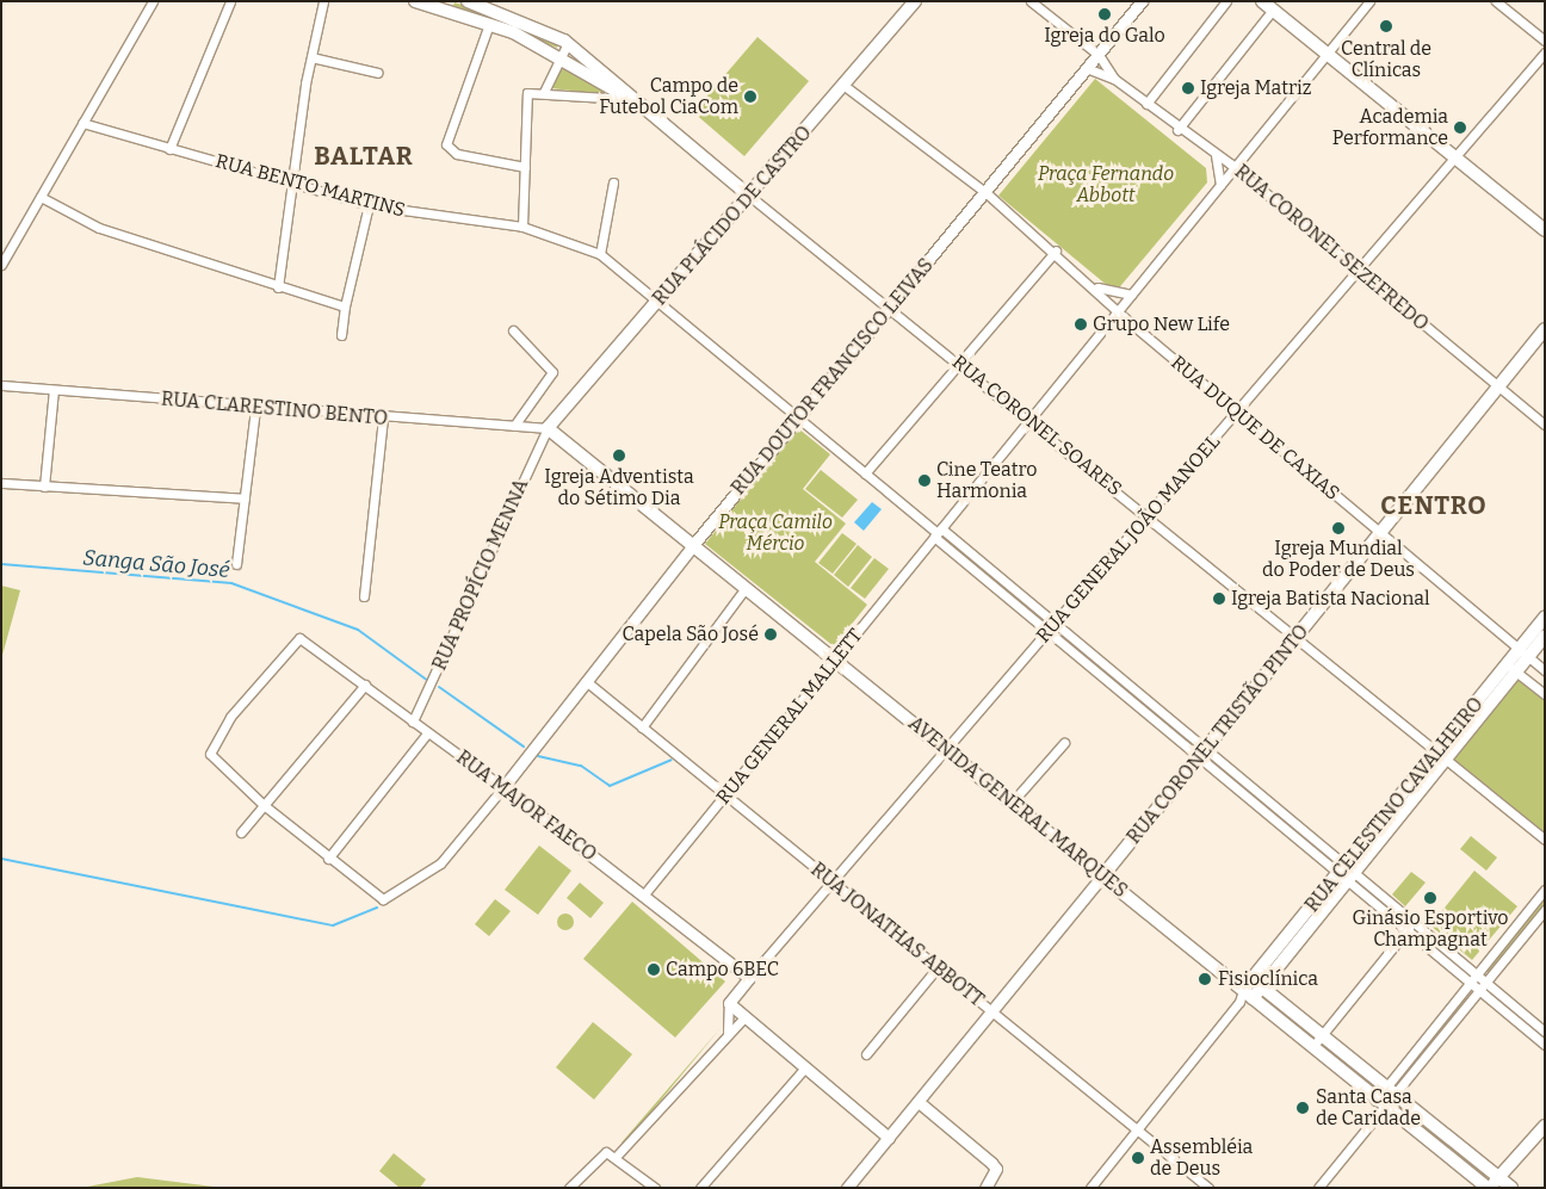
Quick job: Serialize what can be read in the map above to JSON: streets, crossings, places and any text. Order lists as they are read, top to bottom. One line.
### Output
{"streets":{"main road":["RUA PLÁCIDO DE CASTRO","RUA CORONEL TRISTÃO PINTO","RUA CELESTINO CAVALHEIRO","AVENIDA GENERAL MARQUES"],"street":["RUA BENTO MARTINS","RUA CORONEL SEZEFREDO","RUA DOUTOR FRANCISCO LEIVAS","RUA CLARESTINO BENTO","RUA CORONEL SOARES","RUA DUQUE DE CAXIAS","RUA GENERAL JOÃO MANOEL","RUA PROPÍCIO MENNA","RUA GENERAL MALLETT","RUA MAJOR FAECO","RUA JONATHAS ABBOTT"]},"crossings":[["RUA BENTO MARTINS","RUA PLÁCIDO DE CASTRO"],["RUA BENTO MARTINS","RUA DOUTOR FRANCISCO LEIVAS"],["RUA BENTO MARTINS","RUA GENERAL MALLETT"],["RUA PLÁCIDO DE CASTRO","RUA CLARESTINO BENTO"],["RUA PLÁCIDO DE CASTRO","RUA CORONEL SOARES"],["RUA PLÁCIDO DE CASTRO","RUA DUQUE DE CAXIAS"],["RUA PLÁCIDO DE CASTRO","RUA PROPÍCIO MENNA"],["RUA PLÁCIDO DE CASTRO","AVENIDA GENERAL MARQUES"],["RUA CORONEL SEZEFREDO","RUA DOUTOR FRANCISCO LEIVAS"],["RUA CORONEL SEZEFREDO","RUA GENERAL JOÃO MANOEL"],["RUA CORONEL SEZEFREDO","RUA GENERAL MALLETT"],["RUA CORONEL SEZEFREDO","RUA CORONEL TRISTÃO PINTO"],["RUA DOUTOR FRANCISCO LEIVAS","RUA CORONEL SOARES"],["RUA DOUTOR FRANCISCO LEIVAS","RUA DUQUE DE CAXIAS"],["RUA DOUTOR FRANCISCO LEIVAS","RUA MAJOR FAECO"],["RUA DOUTOR FRANCISCO LEIVAS","AVENIDA GENERAL MARQUES"],["RUA DOUTOR FRANCISCO LEIVAS","RUA JONATHAS ABBOTT"],["RUA CLARESTINO BENTO","RUA PROPÍCIO MENNA"],["RUA CLARESTINO BENTO","AVENIDA GENERAL MARQUES"],["RUA CORONEL SOARES","RUA GENERAL JOÃO MANOEL"],["RUA CORONEL SOARES","RUA GENERAL MALLETT"],["RUA CORONEL SOARES","RUA CORONEL TRISTÃO PINTO"],["RUA CORONEL SOARES","RUA CELESTINO CAVALHEIRO"],["RUA DUQUE DE CAXIAS","RUA GENERAL JOÃO MANOEL"],["RUA DUQUE DE CAXIAS","RUA GENERAL MALLETT"],["RUA DUQUE DE CAXIAS","RUA CORONEL TRISTÃO PINTO"],["RUA DUQUE DE CAXIAS","RUA CELESTINO CAVALHEIRO"],["RUA GENERAL JOÃO MANOEL","RUA MAJOR FAECO"],["RUA GENERAL JOÃO MANOEL","AVENIDA GENERAL MARQUES"],["RUA GENERAL JOÃO MANOEL","RUA JONATHAS ABBOTT"],["RUA PROPÍCIO MENNA","RUA MAJOR FAECO"],["RUA PROPÍCIO MENNA","AVENIDA GENERAL MARQUES"],["RUA GENERAL MALLETT","RUA MAJOR FAECO"],["RUA GENERAL MALLETT","AVENIDA GENERAL MARQUES"],["RUA GENERAL MALLETT","RUA JONATHAS ABBOTT"],["RUA CORONEL TRISTÃO PINTO","AVENIDA GENERAL MARQUES"],["RUA CORONEL TRISTÃO PINTO","RUA JONATHAS ABBOTT"],["RUA CELESTINO CAVALHEIRO","AVENIDA GENERAL MARQUES"]],"districts":["BALTAR","CENTRO"],"water":["Sanga São José"],"parks":["Praça Fernando Abbott","Praça Camilo Mércio"],"places":["Igreja do Galo","Central de Clínicas","Igreja Matriz","Campo de Futebol CiaCom","Academia Performance","Grupo New Life","Igreja Adventista do Sétimo Dia","Cine Teatro Harmonia","Igreja Mundial do Poder de Deus","Igreja Batista Nacional","Capela São José","Ginásio Esportivo Champagnat","Campo 6BEC","Fisioclínica","Santa Casa de Caridade","Assembléia de Deus"]}
